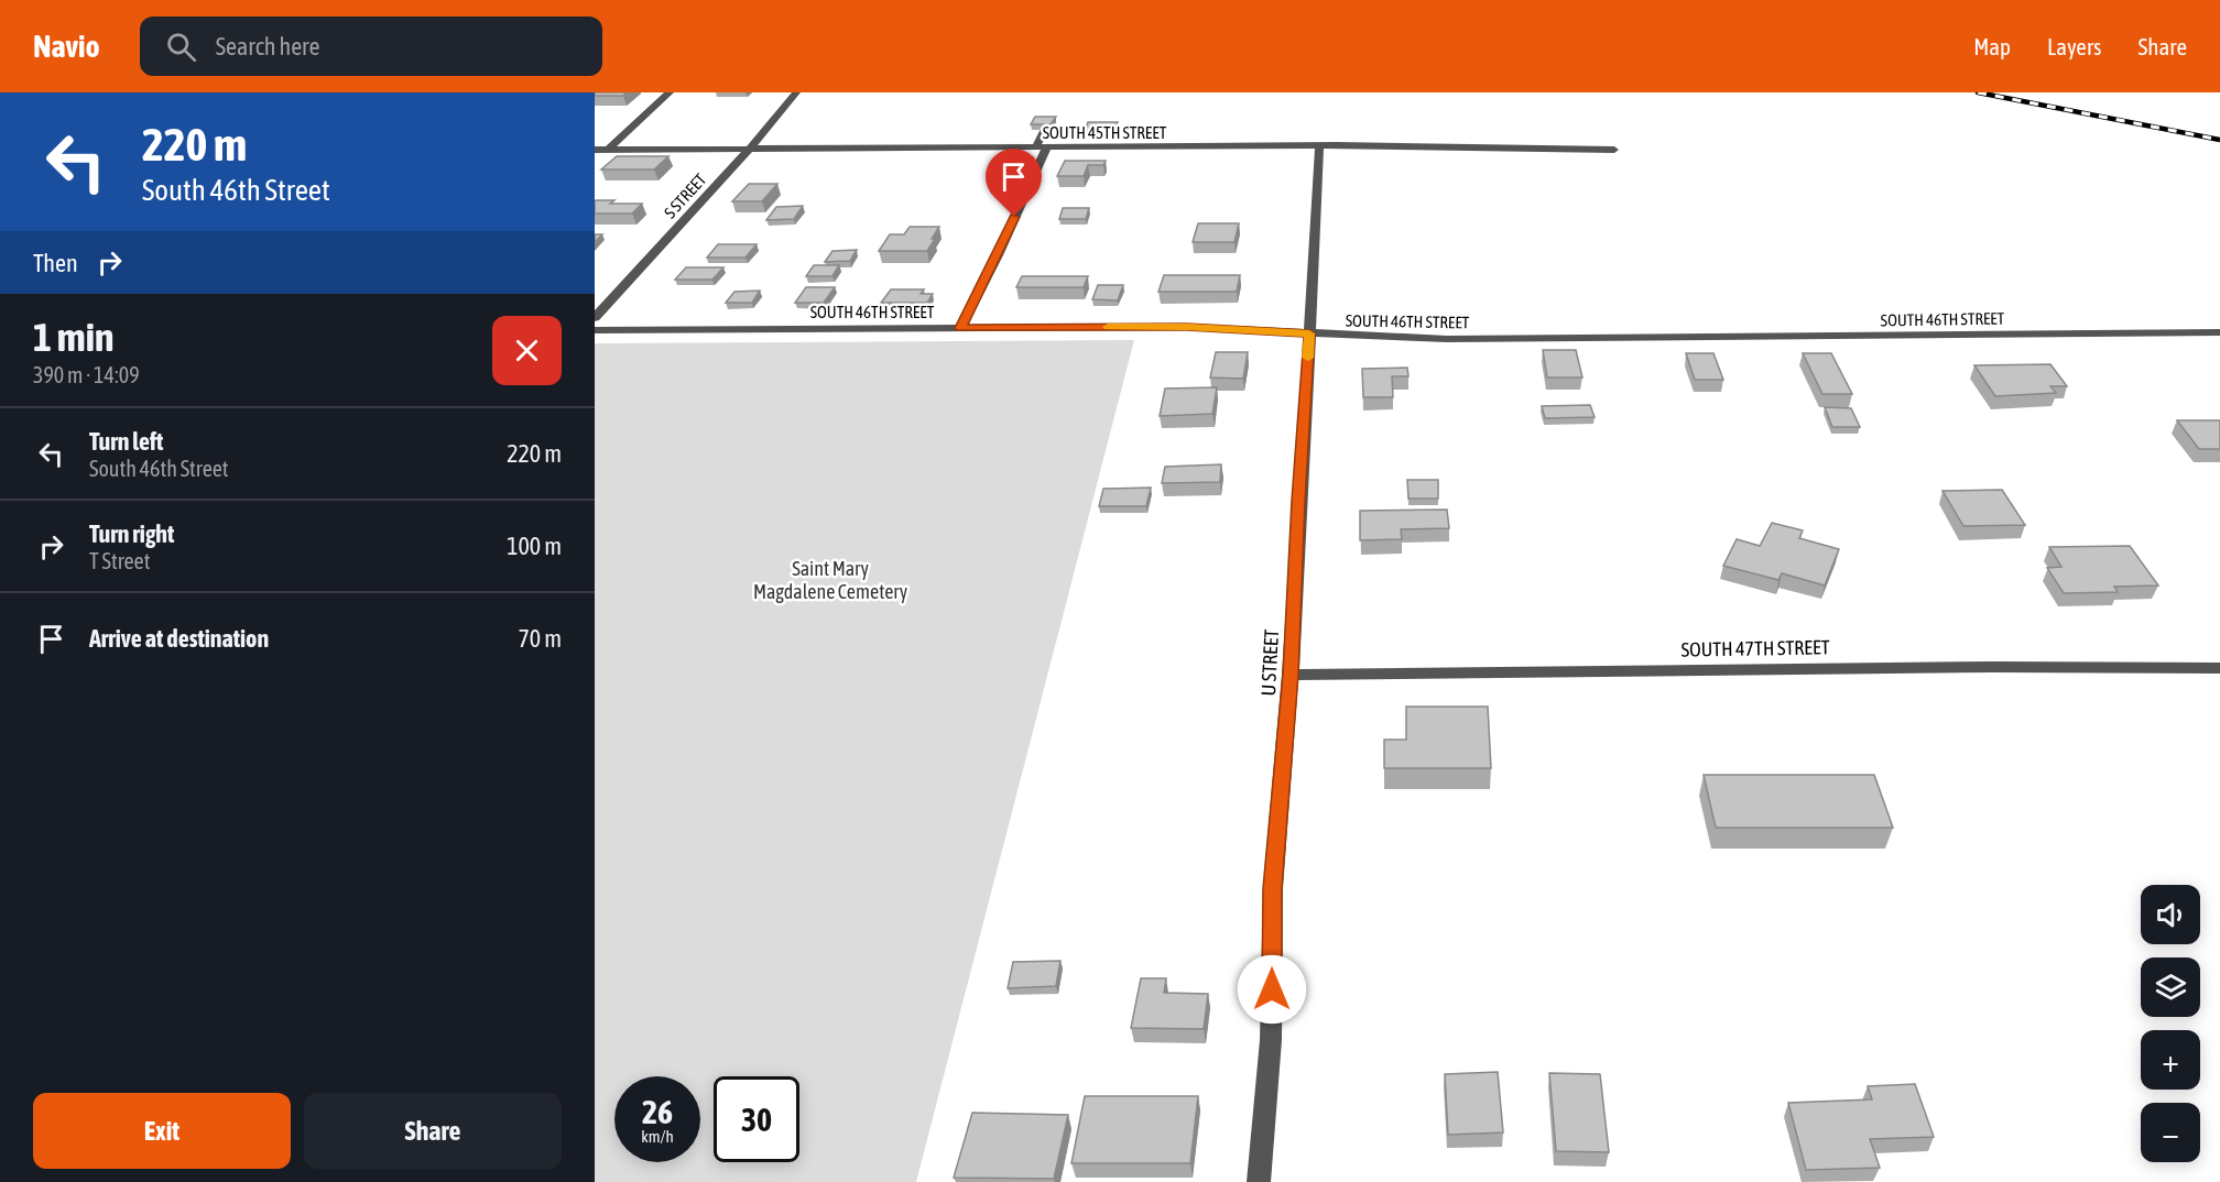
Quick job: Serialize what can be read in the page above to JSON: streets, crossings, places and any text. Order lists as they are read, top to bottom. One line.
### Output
{"streets":{"street":["SOUTH 45TH STREET","S STREET","SOUTH 46TH STREET","SOUTH 47TH STREET","U STREET"]},"crossings":[["SOUTH 45TH STREET","S STREET"],["SOUTH 45TH STREET","U STREET"],["SOUTH 46TH STREET","U STREET"],["SOUTH 47TH STREET","U STREET"]],"parks":["Saint Mary Magdalene Cemetery"],"page":{"header":"Navio","search":"Search here","nav":["Map","Layers","Share"],"turn":["220 m","South 46th Street"],"then":"Then","heading":["1 min","390 m · 14:09"],"list":[{"name":"Turn left","note":"South 46th Street","value":"220 m"},{"name":"Turn right","note":"T Street","value":"100 m"},{"name":"Arrive at destination","value":"70 m"}],"map_buttons":["+","−"],"speed":"26 km/h","limit":"30","buttons":["Exit","Share"]}}
